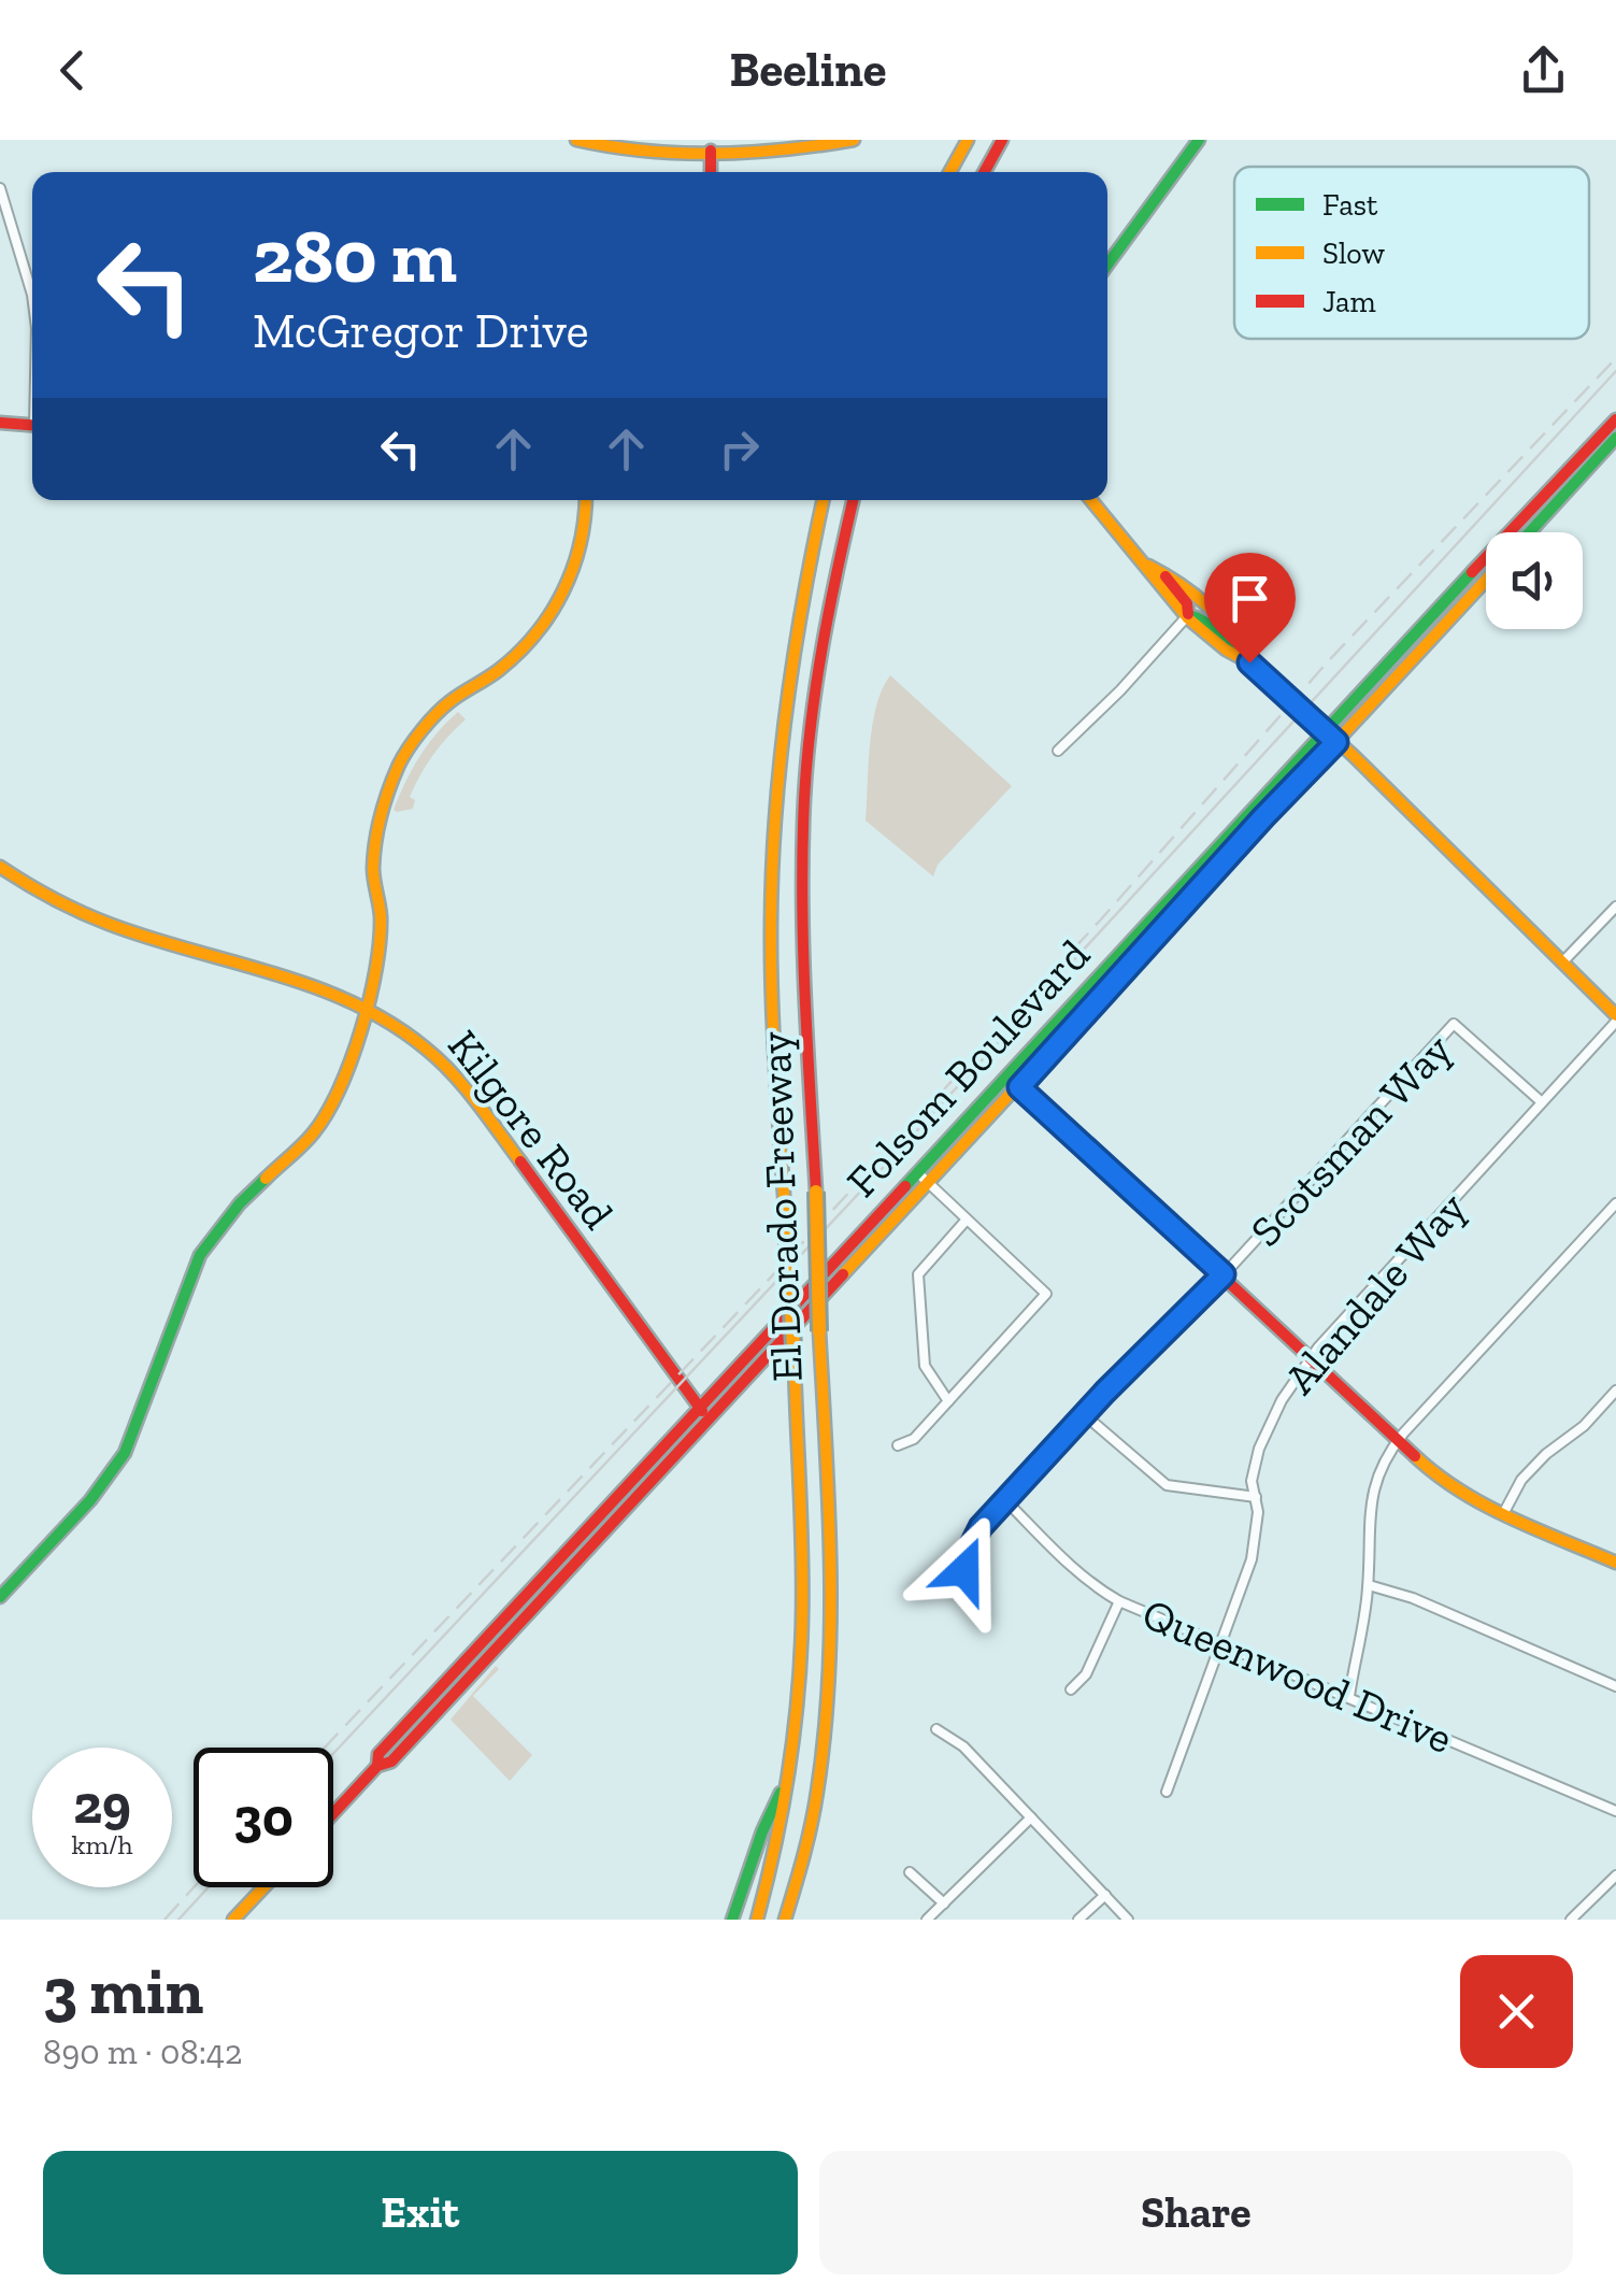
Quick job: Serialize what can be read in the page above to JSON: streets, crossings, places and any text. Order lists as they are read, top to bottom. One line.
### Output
{"streets":{"main road":["Folsom Boulevard","Kilgore Road","El Dorado Freeway"],"street":["Scotsman Way","Alandale Way","Queenwood Drive"]},"crossings":[["Folsom Boulevard","Kilgore Road"],["Scotsman Way","Alandale Way"],["Scotsman Way","Queenwood Drive"],["Alandale Way","Queenwood Drive"]],"legend":["Fast","Slow","Jam"],"page":{"header":"Beeline","turn":["280 m","McGregor Drive"],"speed":"29 km/h","limit":"30","heading":["3 min","890 m · 08:42"],"buttons":["Exit","Share"]}}
